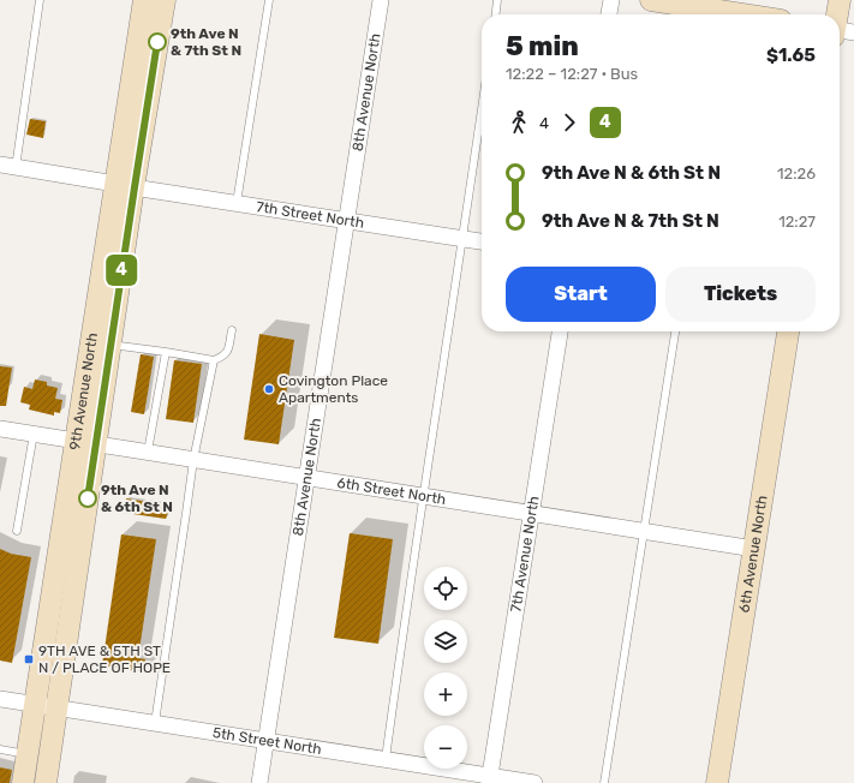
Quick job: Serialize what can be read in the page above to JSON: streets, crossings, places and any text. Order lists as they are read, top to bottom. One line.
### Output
{"streets":{"main road":["9th Avenue North","6th Avenue North"],"street":["8th Avenue North","7th Street North","6th Street North","7th Avenue North","5th Street North"]},"crossings":[["8th Avenue North","7th Street North"],["8th Avenue North","6th Street North"],["8th Avenue North","5th Street North"],["7th Street North","9th Avenue North"],["9th Avenue North","6th Street North"],["9th Avenue North","5th Street North"],["6th Street North","7th Avenue North"],["6th Street North","6th Avenue North"],["7th Avenue North","5th Street North"]],"places":{"other":["9th Ave N & 7th St N","Covington Place Apartments","9th Ave N & 6th St N"],"transit":["9TH AVE & 5TH ST N / PLACE OF HOPE"]},"lines":["bus line 4"],"page":{"on_map":"4","heading":["5 min","12:22 – 12:27 · Bus","$1.65"],"legs":["4","4"],"list":[{"name":"9th Ave N & 6th St N","value":"12:26"},{"name":"9th Ave N & 7th St N","value":"12:27"}],"buttons":["Start","Tickets"],"map_buttons":["+","−"]}}
